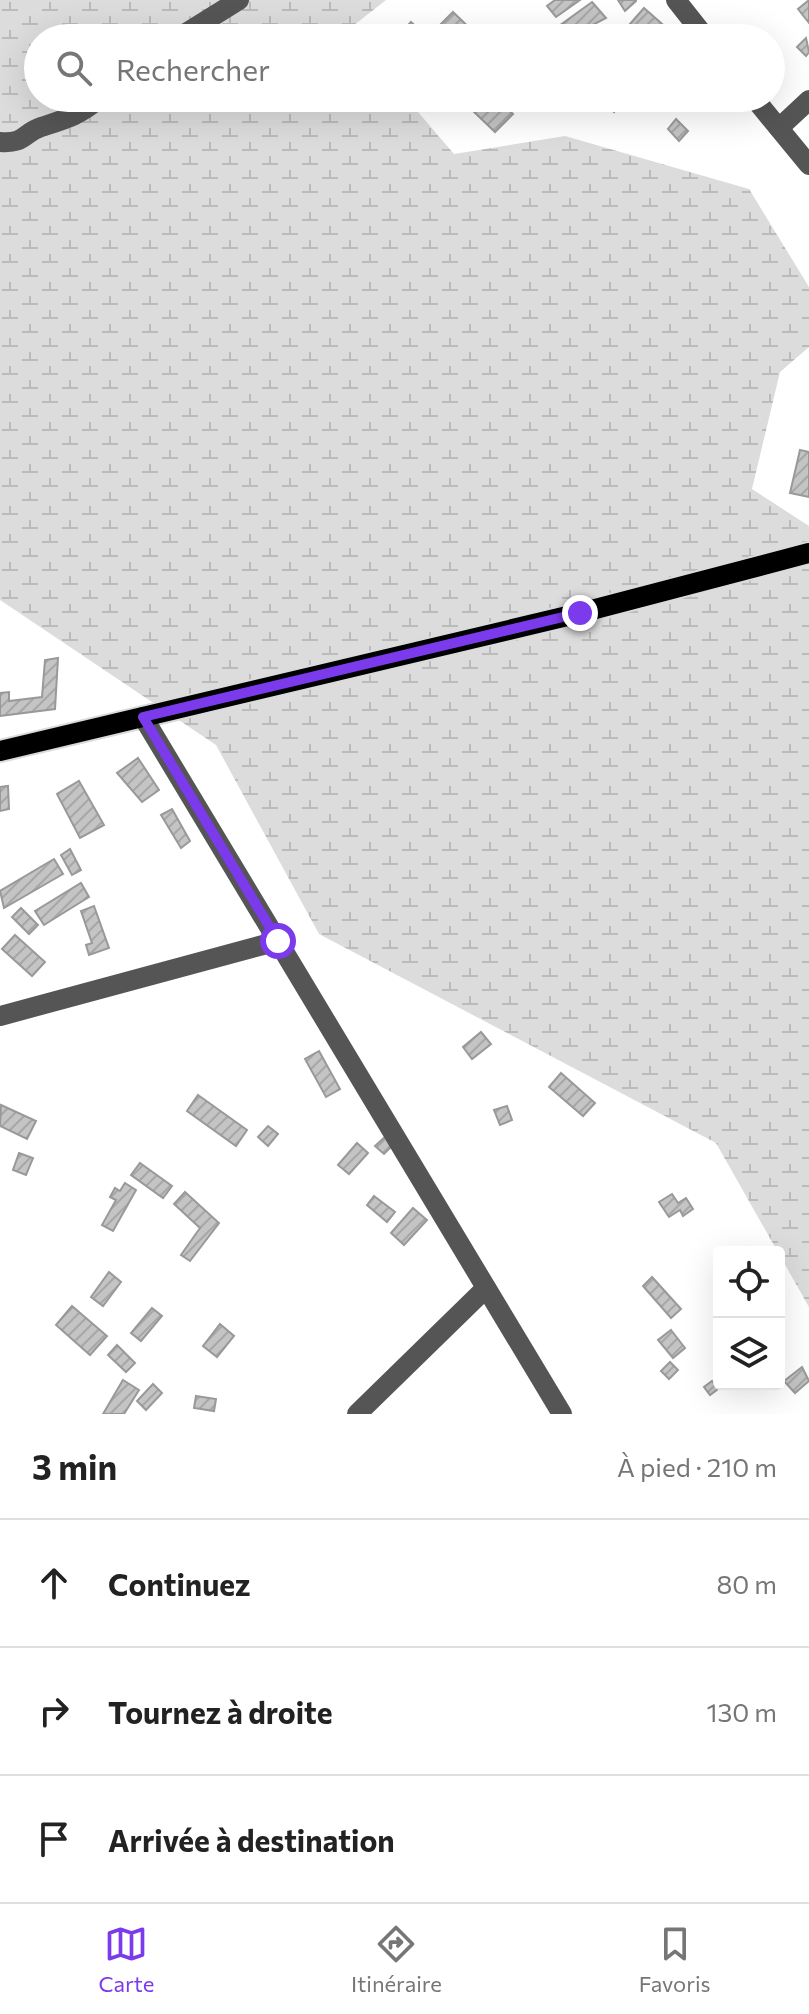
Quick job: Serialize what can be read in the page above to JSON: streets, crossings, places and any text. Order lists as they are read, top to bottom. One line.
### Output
{"page":{"search":"Rechercher","heading":["3 min","À pied · 210 m"],"list":[["Continuez","80 m"],["Tournez à droite","130 m"],"Arrivée à destination"],"nav":["Carte","Itinéraire","Favoris"]}}
